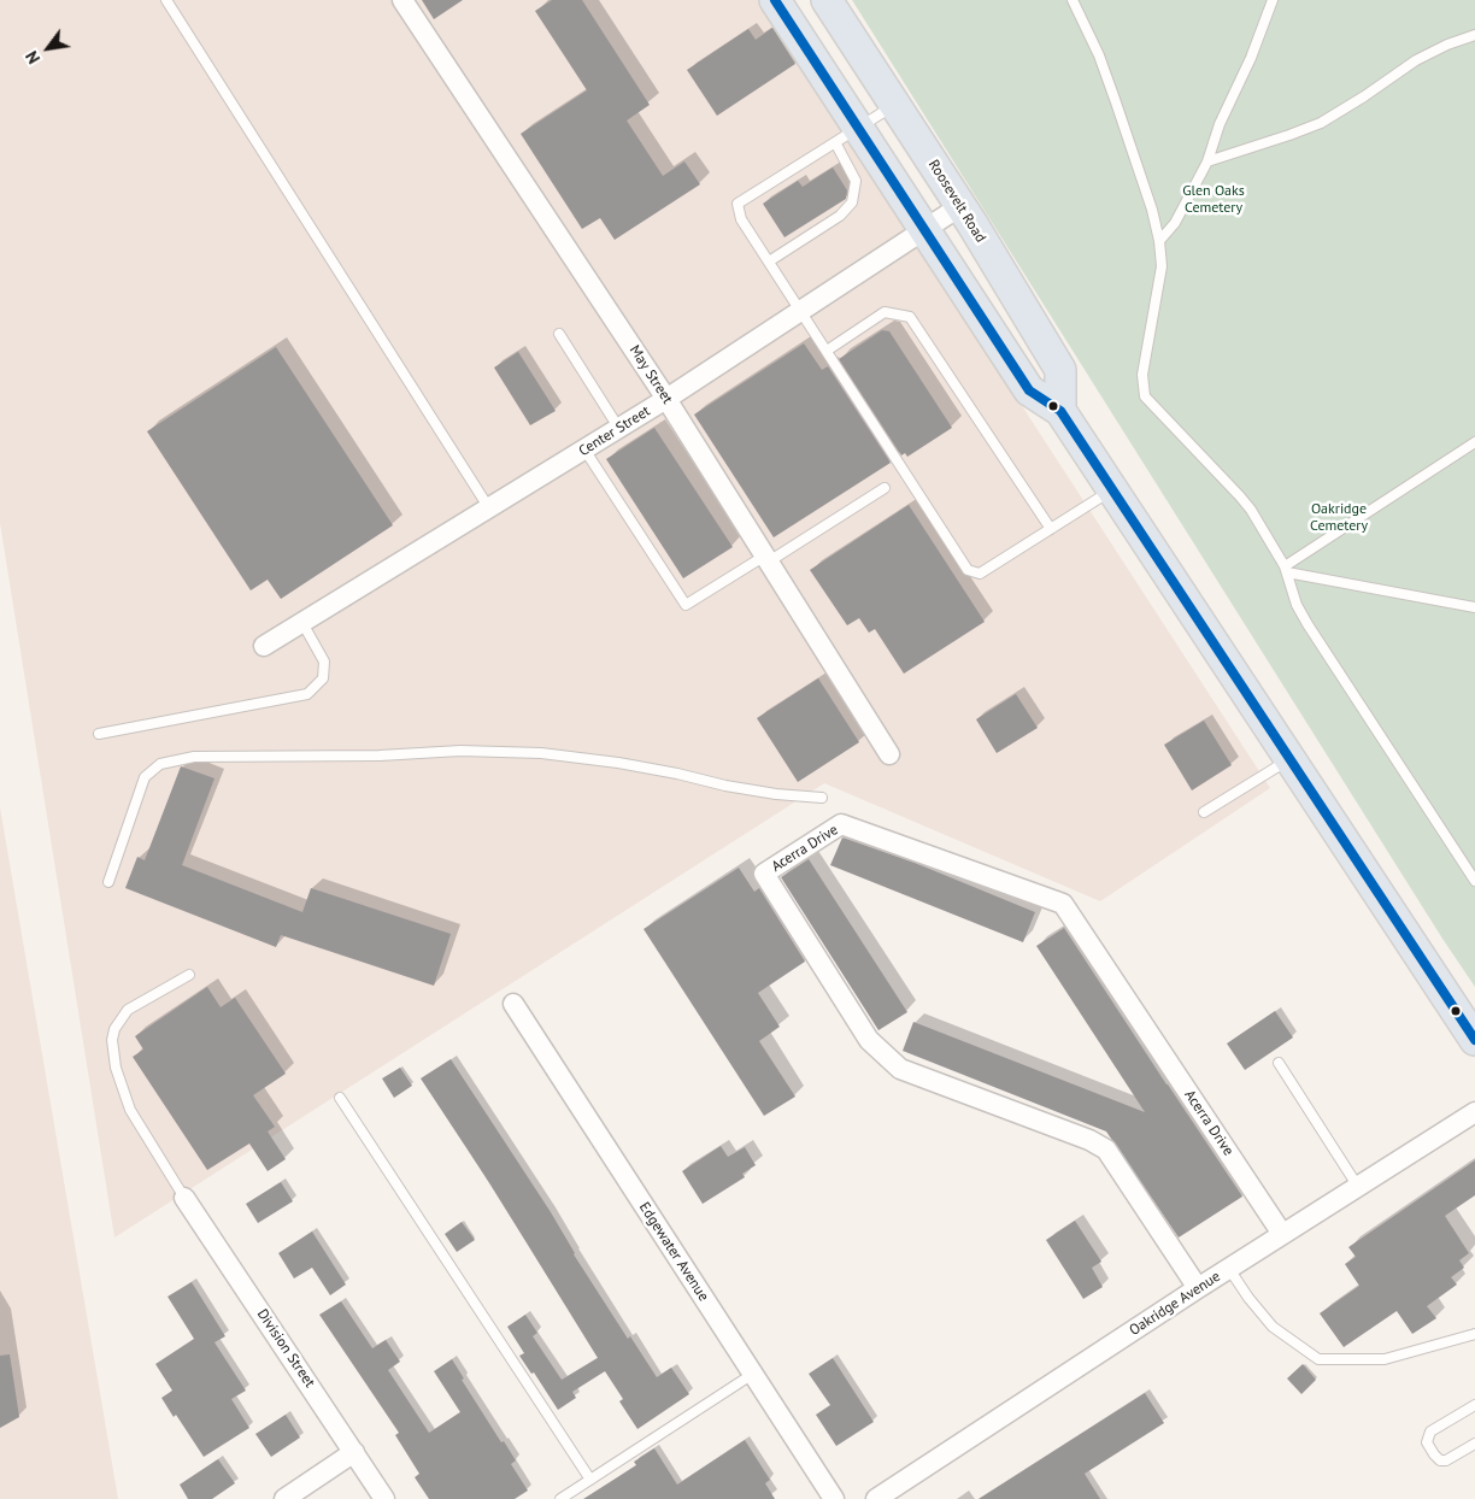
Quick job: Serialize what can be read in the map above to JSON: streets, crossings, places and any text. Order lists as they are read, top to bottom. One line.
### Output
{"streets":{"main road":["Roosevelt Road"],"street":["May Street","Center Street","Acerra Drive","Edgewater Avenue","Oakridge Avenue","Division Street"]},"crossings":[["Roosevelt Road","Center Street"],["May Street","Center Street"],["Acerra Drive","Oakridge Avenue"]],"parks":["Glen Oaks Cemetery","Oakridge Cemetery"],"north":"bottom left"}
